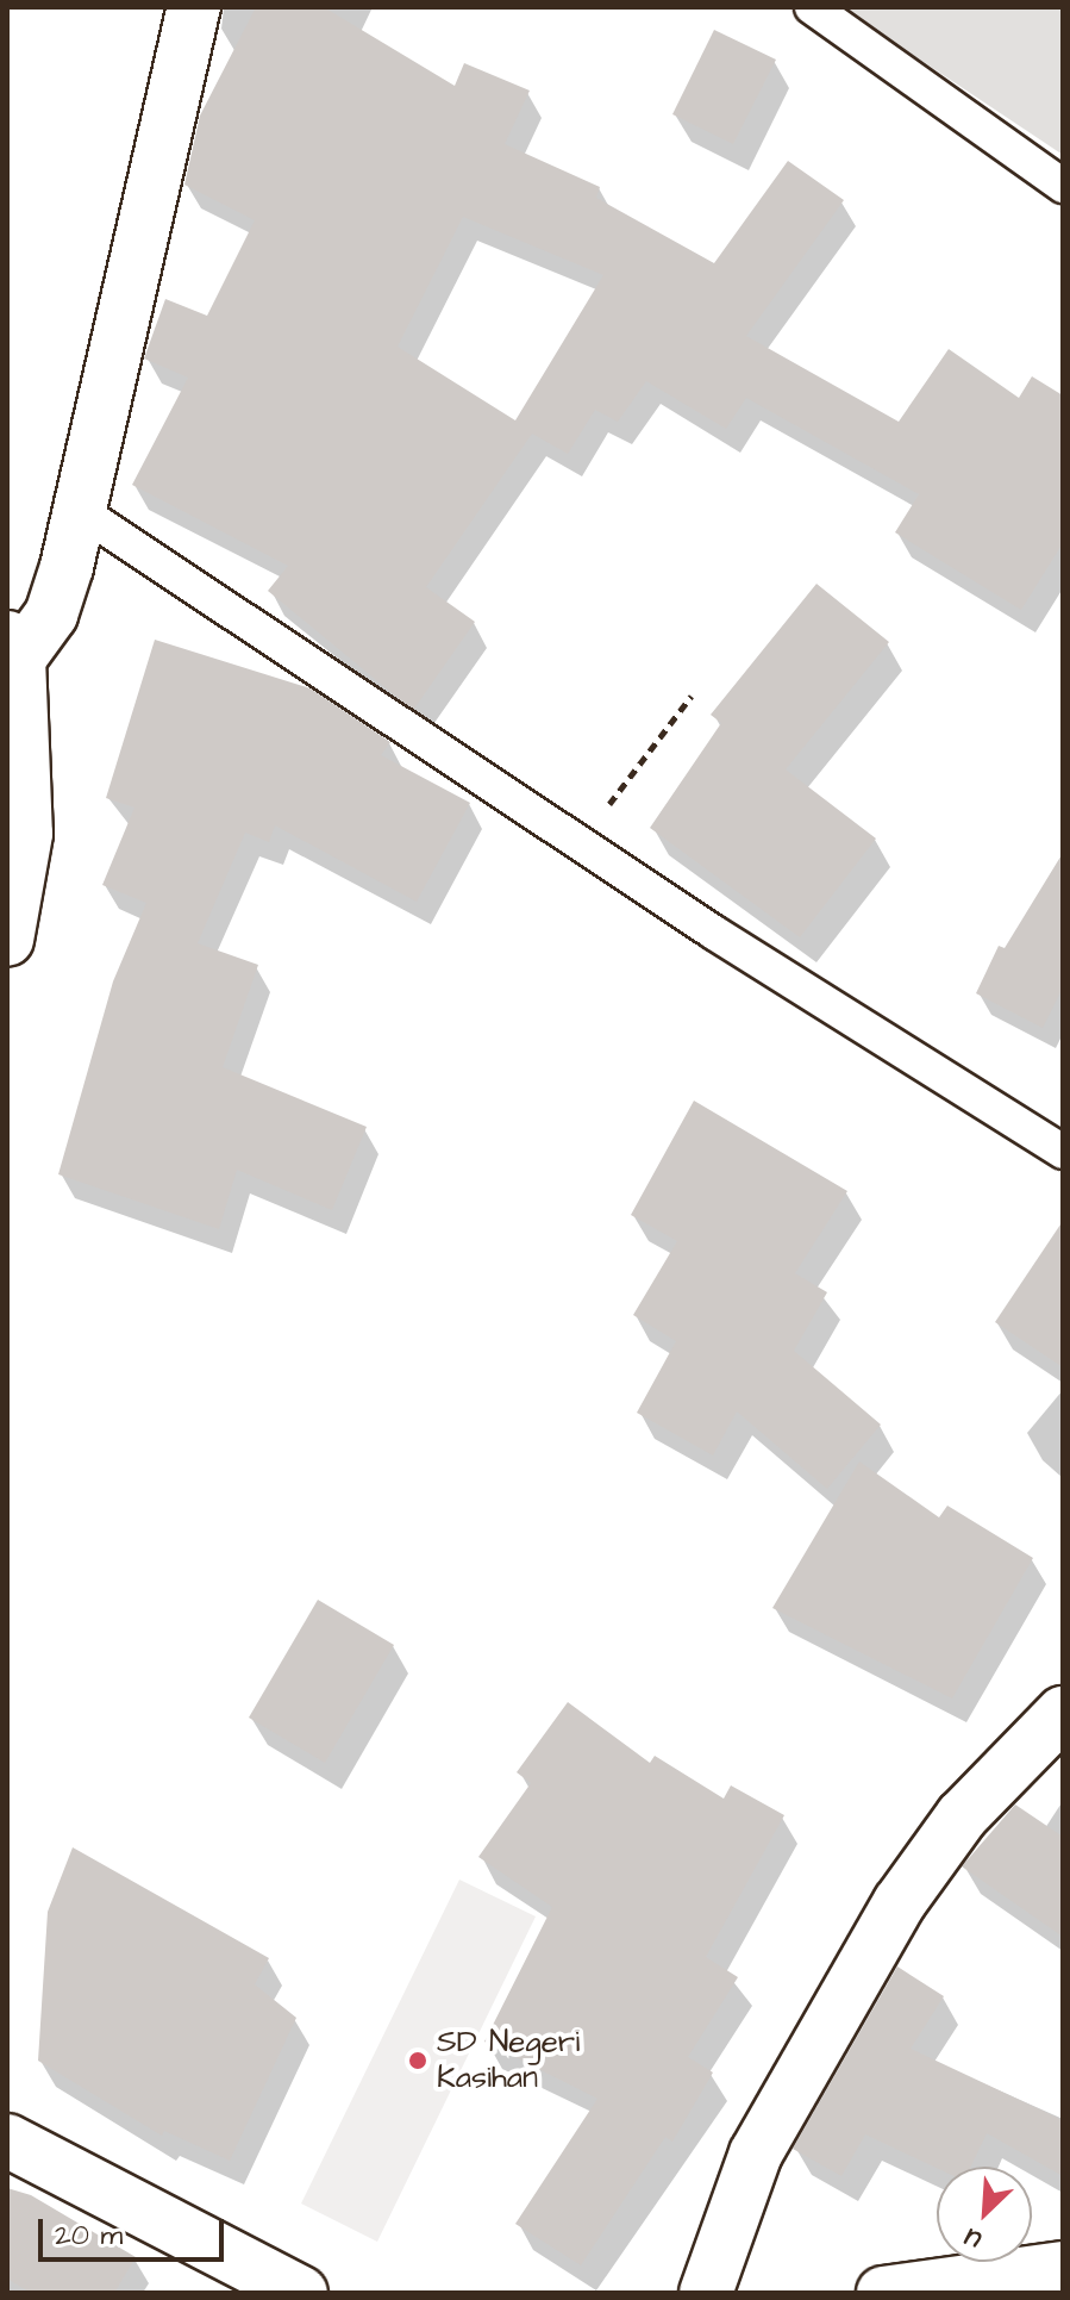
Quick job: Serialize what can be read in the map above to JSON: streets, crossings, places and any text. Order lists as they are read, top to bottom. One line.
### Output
{"places":["SD Negeri Kasihan"],"scale_bar":"20 m","north":"bottom left"}
